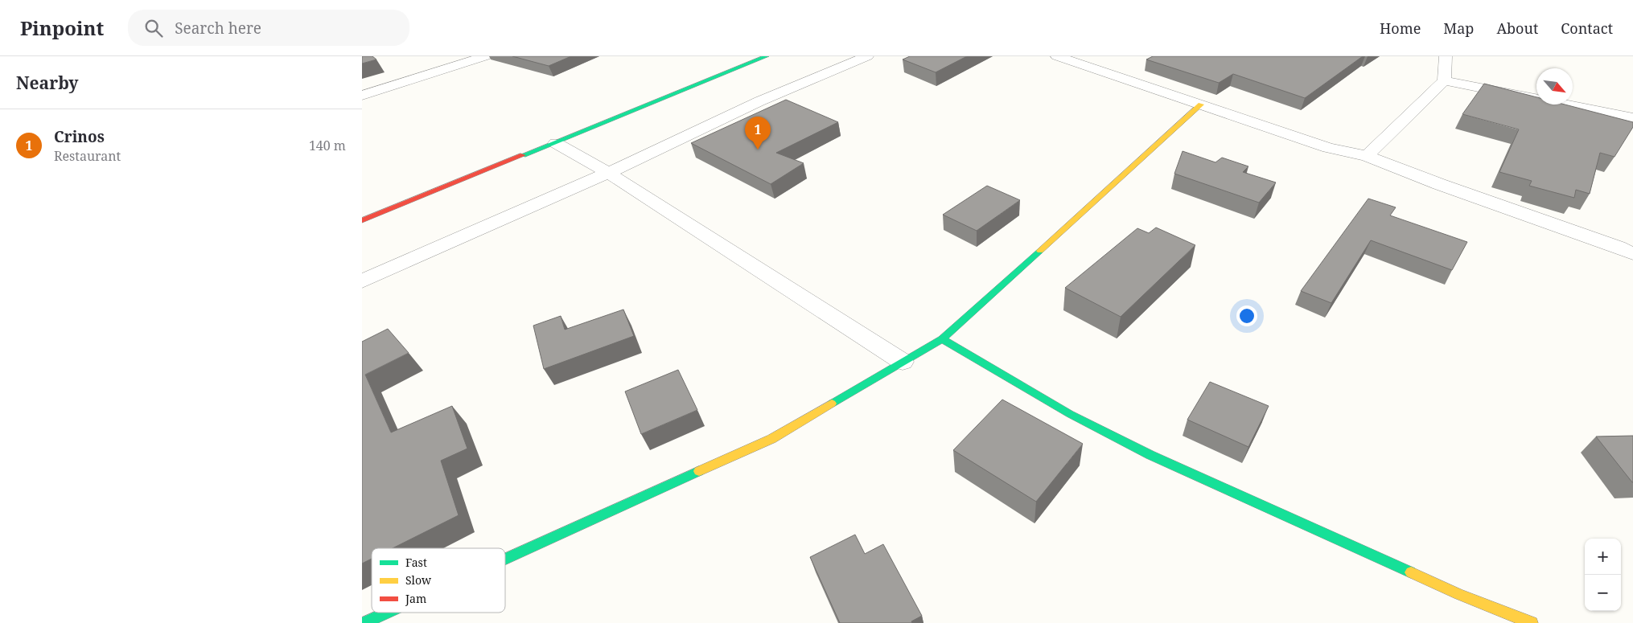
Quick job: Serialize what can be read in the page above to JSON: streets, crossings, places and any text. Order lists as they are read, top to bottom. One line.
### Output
{"legend":["Fast","Slow","Jam"],"north":"bottom right","page":{"header":"Pinpoint","search":"Search here","nav":["Home","Map","About","Contact"],"heading":"Nearby","list":[{"mark":"1","name":"Crinos","note":"Restaurant","value":"140 m"}],"pins":"1","map_buttons":["+","−"]}}
